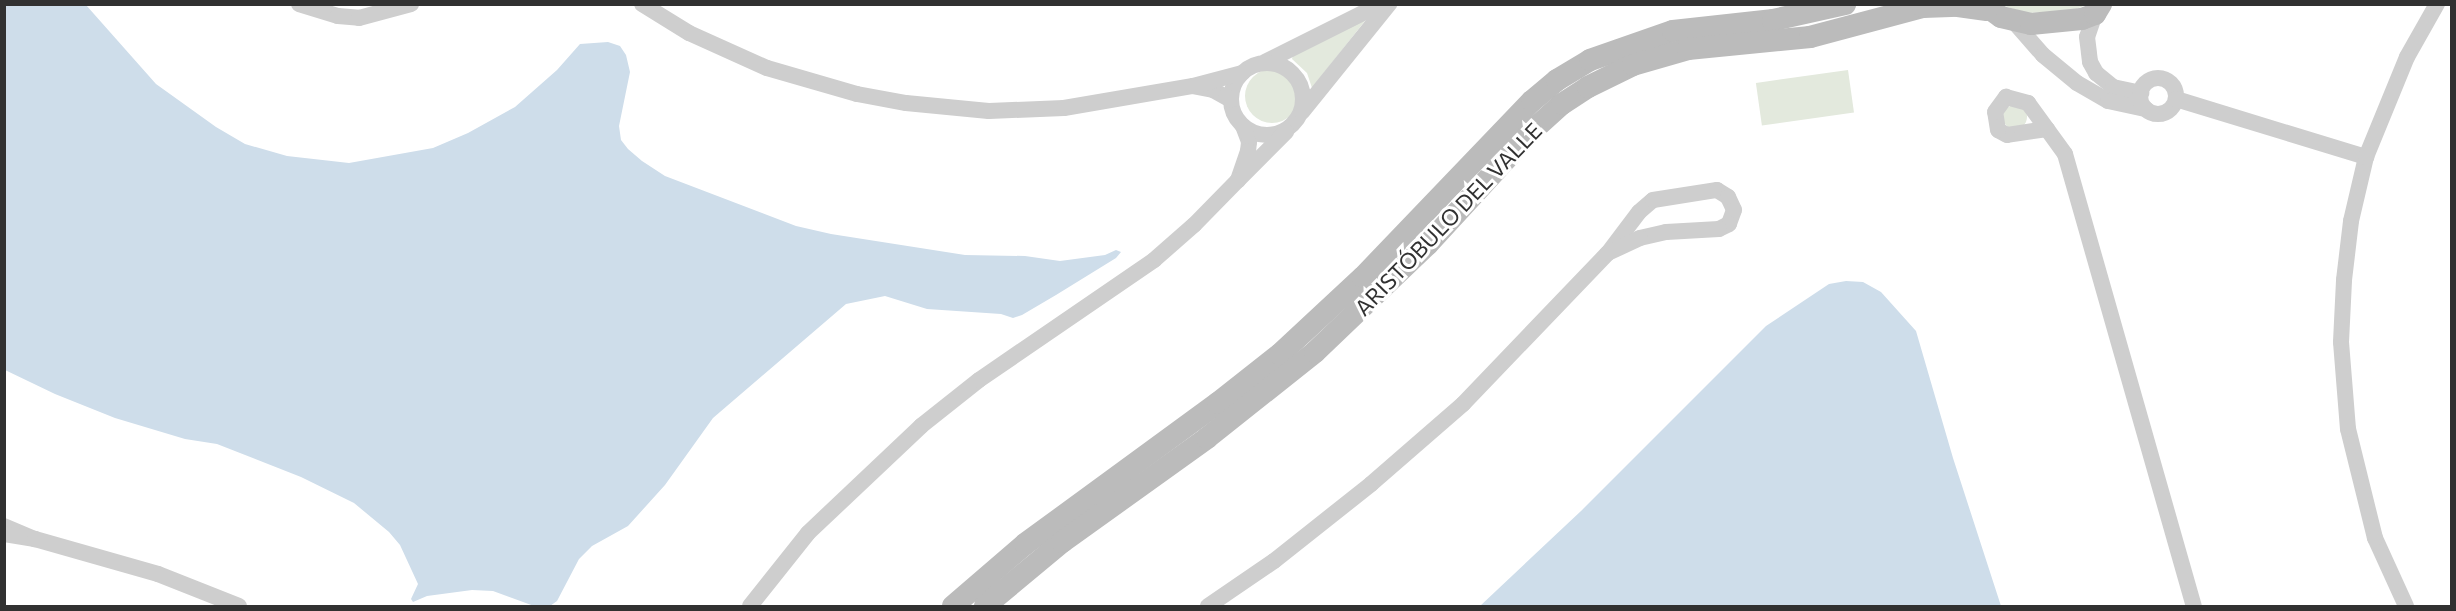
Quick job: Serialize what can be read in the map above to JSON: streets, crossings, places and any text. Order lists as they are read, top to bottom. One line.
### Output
{"streets":{"street":["ARISTÓBULO DEL VALLE"]}}
